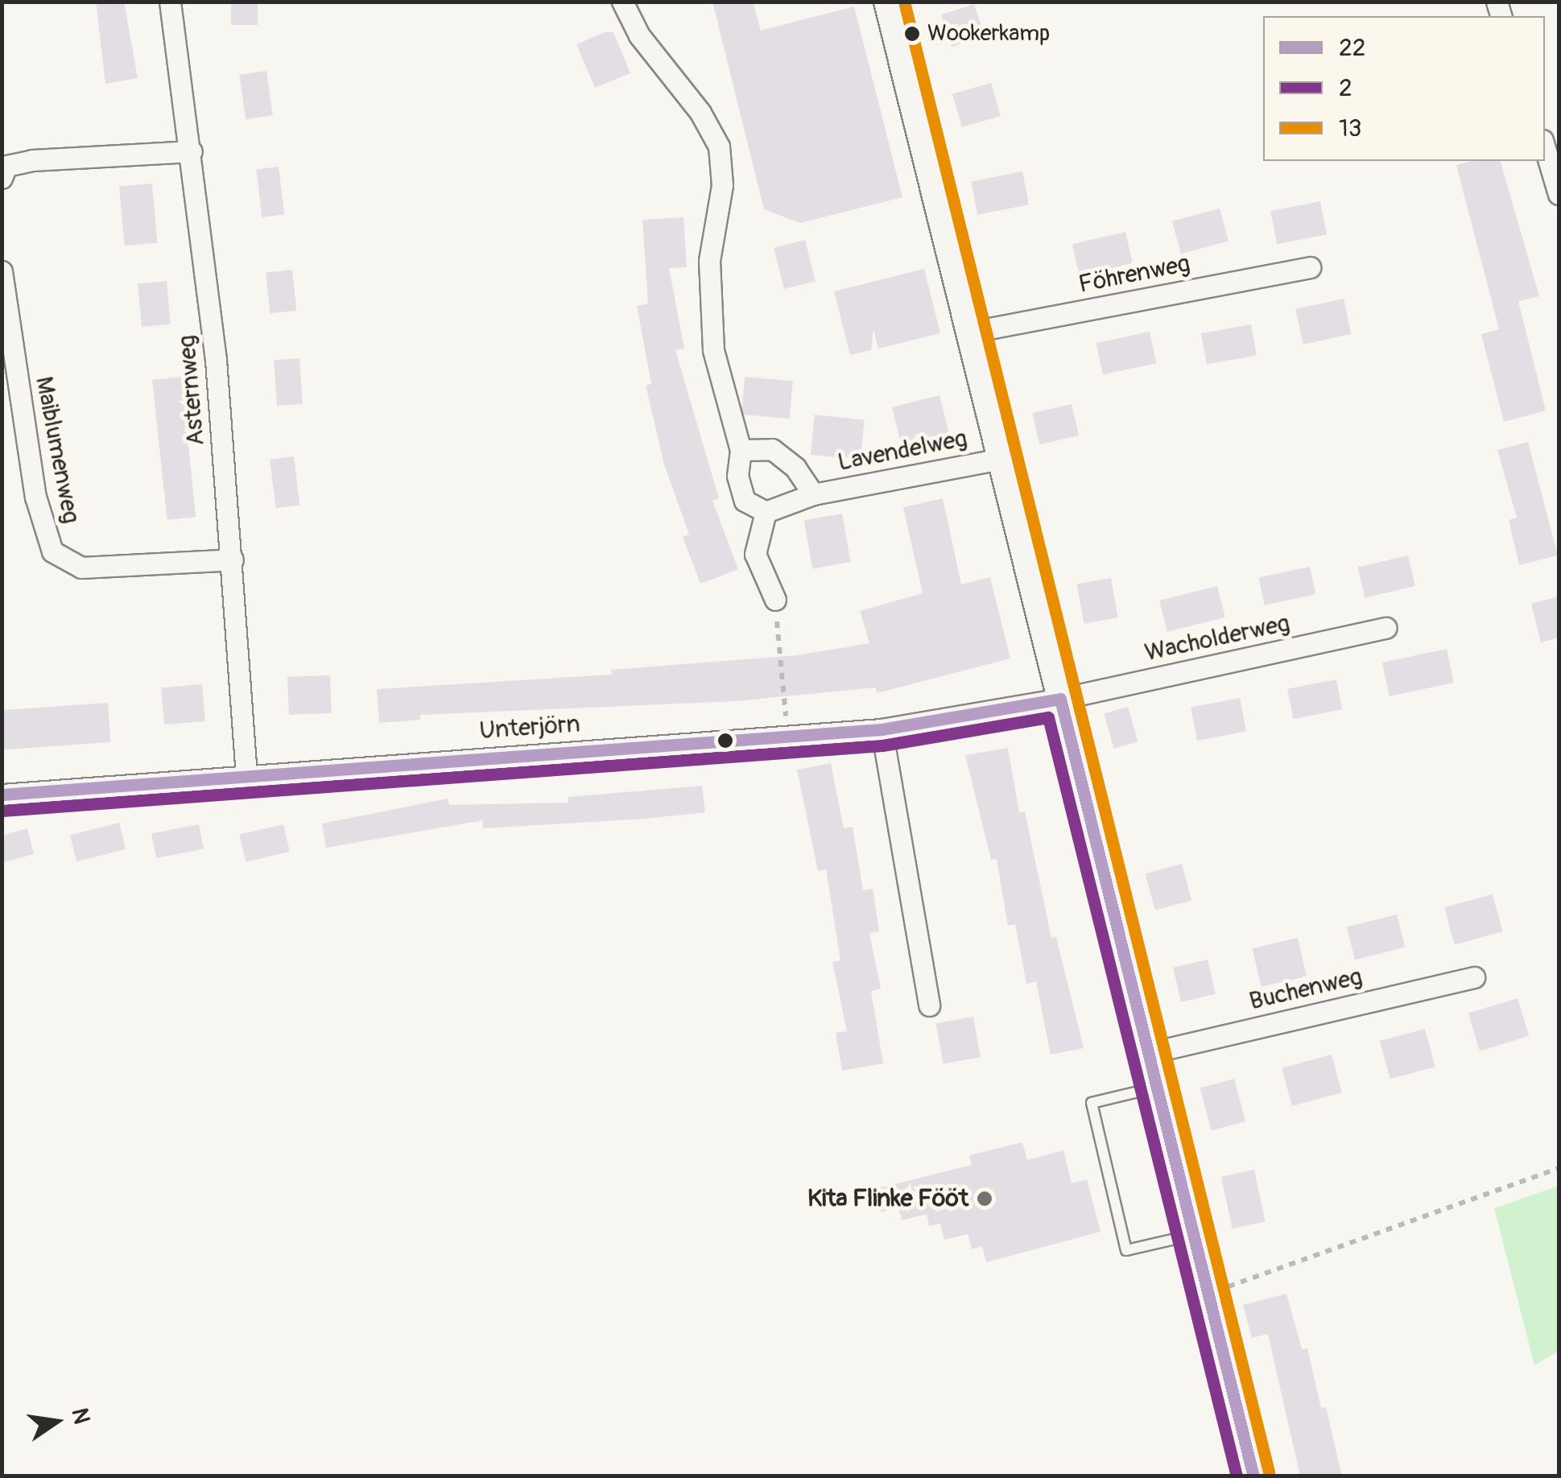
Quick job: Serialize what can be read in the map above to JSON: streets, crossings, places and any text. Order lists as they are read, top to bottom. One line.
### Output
{"streets":{"street":["Föhrenweg","Asternweg","Maiblumenweg","Lavendelweg","Wacholderweg","Unterjörn","Buchenweg"]},"crossings":[["Asternweg","Maiblumenweg"],["Asternweg","Unterjörn"],["Wacholderweg","Unterjörn"]],"places":["Wookerkamp","Kita Flinke Fööt"],"lines":["transit line 13","transit line 22","transit line 2"],"legend":["22","2","13"],"north":"right"}
